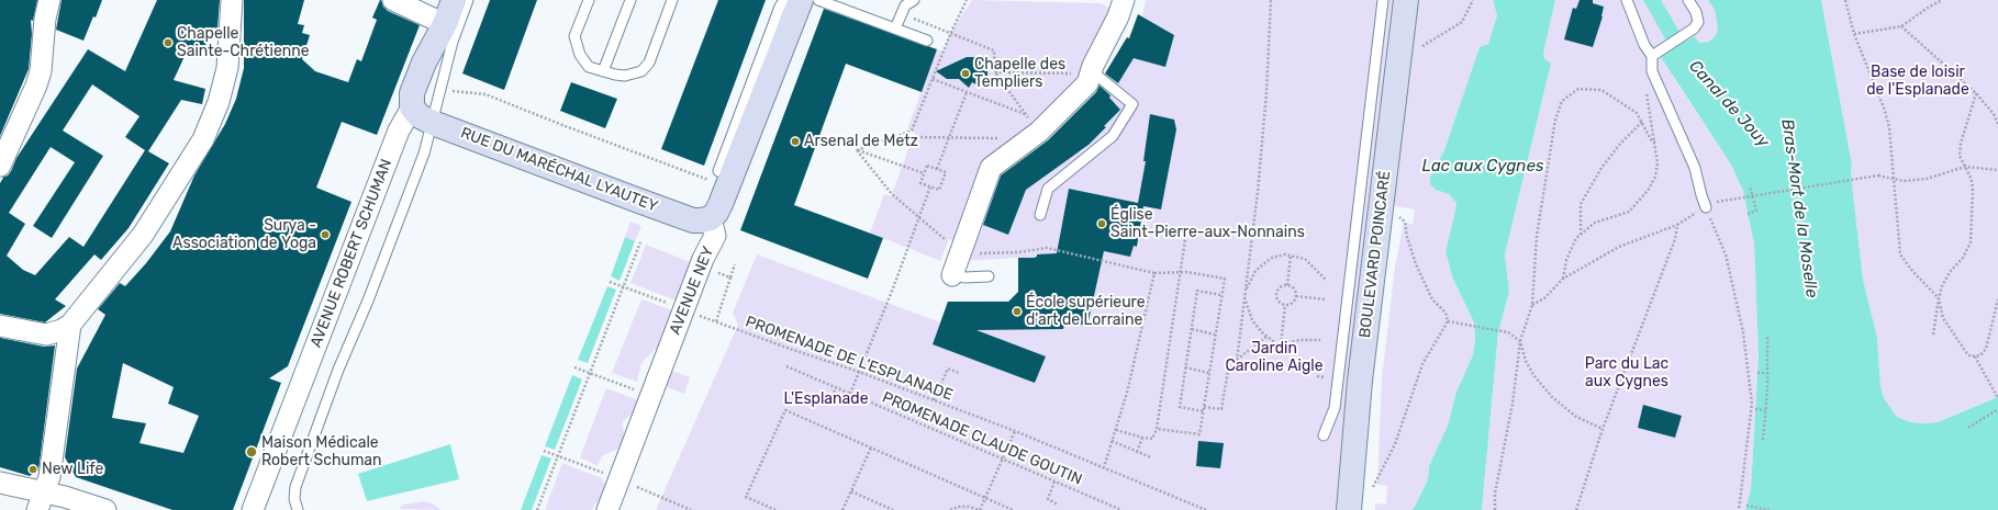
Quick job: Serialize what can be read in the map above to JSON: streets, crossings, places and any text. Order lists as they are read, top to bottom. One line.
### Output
{"streets":{"street":["RUE DU MARÉCHAL LYAUTEY","AVENUE ROBERT SCHUMAN","BOULEVARD POINCARÉ","AVENUE NEY"],"path":["PROMENADE DE L'ESPLANADE","PROMENADE CLAUDE GOUTIN"]},"crossings":[["RUE DU MARÉCHAL LYAUTEY","AVENUE ROBERT SCHUMAN"],["RUE DU MARÉCHAL LYAUTEY","AVENUE NEY"],["AVENUE NEY","PROMENADE DE L'ESPLANADE"]],"water":["Canal de Jouy","Lac aux Cygnes","Bras-Mort de la Moselle"],"parks":["Base de loisir de l'Esplanade","Jardin Caroline Aigle","Parc du Lac aux Cygnes","L'Esplanade"],"places":["Chapelle Sainte-Chrétienne","Chapelle des Templiers","Arsenal de Metz","Église Saint-Pierre-aux-Nonnains","Surya - Association de Yoga","École supérieure d'art de Lorraine","Maison Médicale Robert Schuman","New Life"]}
